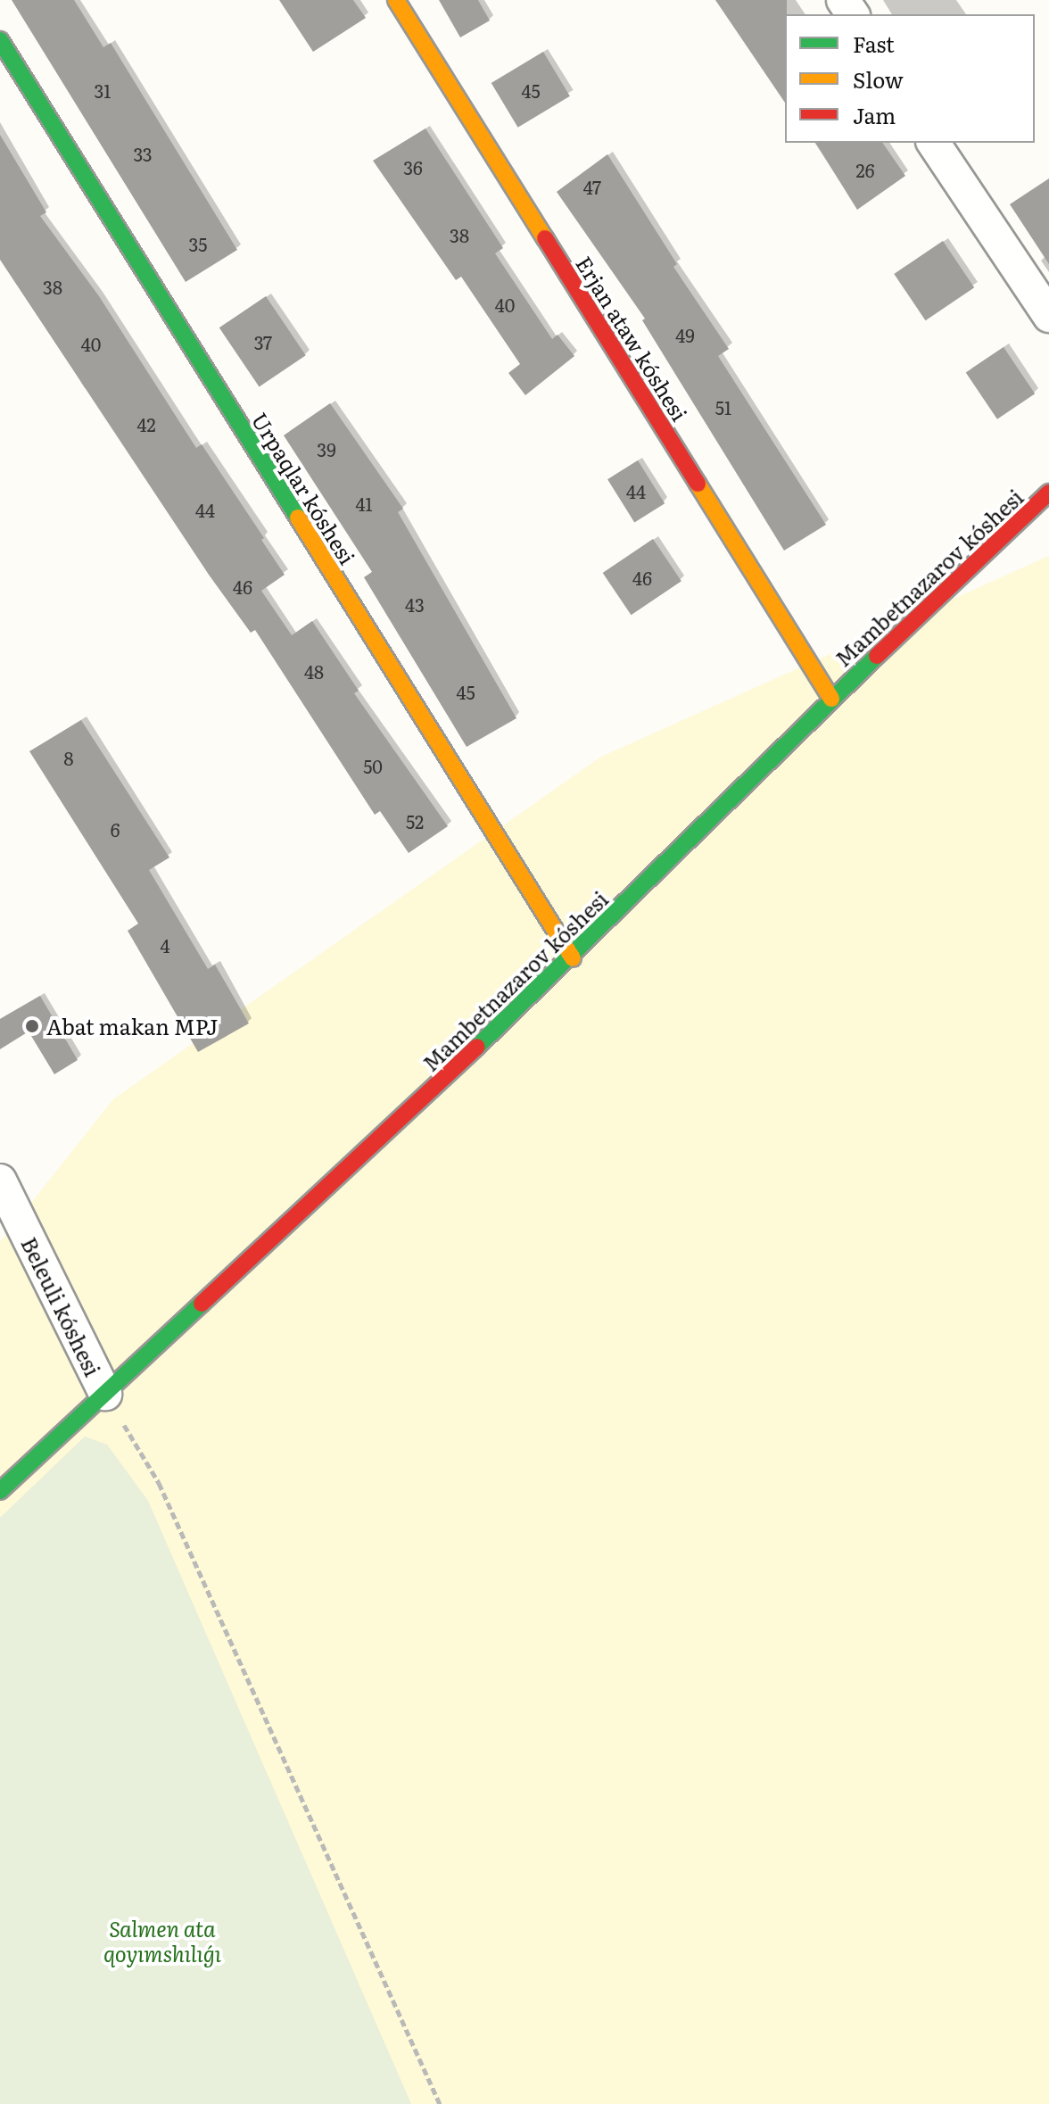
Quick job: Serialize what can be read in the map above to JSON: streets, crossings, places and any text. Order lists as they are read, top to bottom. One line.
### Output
{"streets":{"street":["Erjan ataw kóshesi","Urpaqlar kóshesi","Mambetnazarov kóshesi","Beleuli kóshesi"]},"crossings":[["Erjan ataw kóshesi","Mambetnazarov kóshesi"],["Urpaqlar kóshesi","Mambetnazarov kóshesi"],["Mambetnazarov kóshesi","Beleuli kóshesi"]],"parks":["Salmen ata qoyımshılıǵı"],"places":["Abat makan MPJ"],"house_numbers":["31","45","33","36","26","47","38","35","38","40","49","37","40","51","42","39","44","41","44","46","46","43","48","45","8","50","52","6","4"],"legend":["Fast","Slow","Jam"]}
